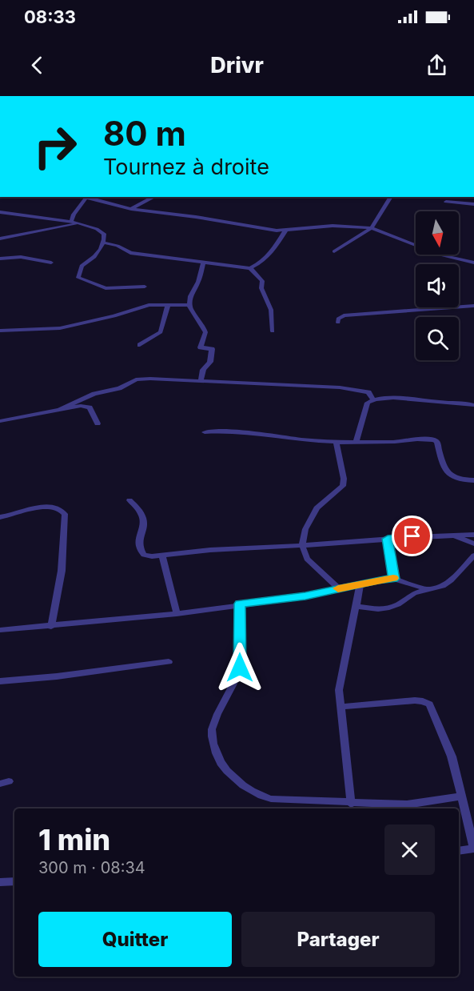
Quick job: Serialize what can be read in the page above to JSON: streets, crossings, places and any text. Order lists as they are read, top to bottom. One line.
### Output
{"north":"bottom","page":{"status":"08:33","header":"Drivr","turn":["80 m","Tournez à droite"],"heading":["1 min","300 m · 08:34"],"buttons":["Quitter","Partager"]}}
